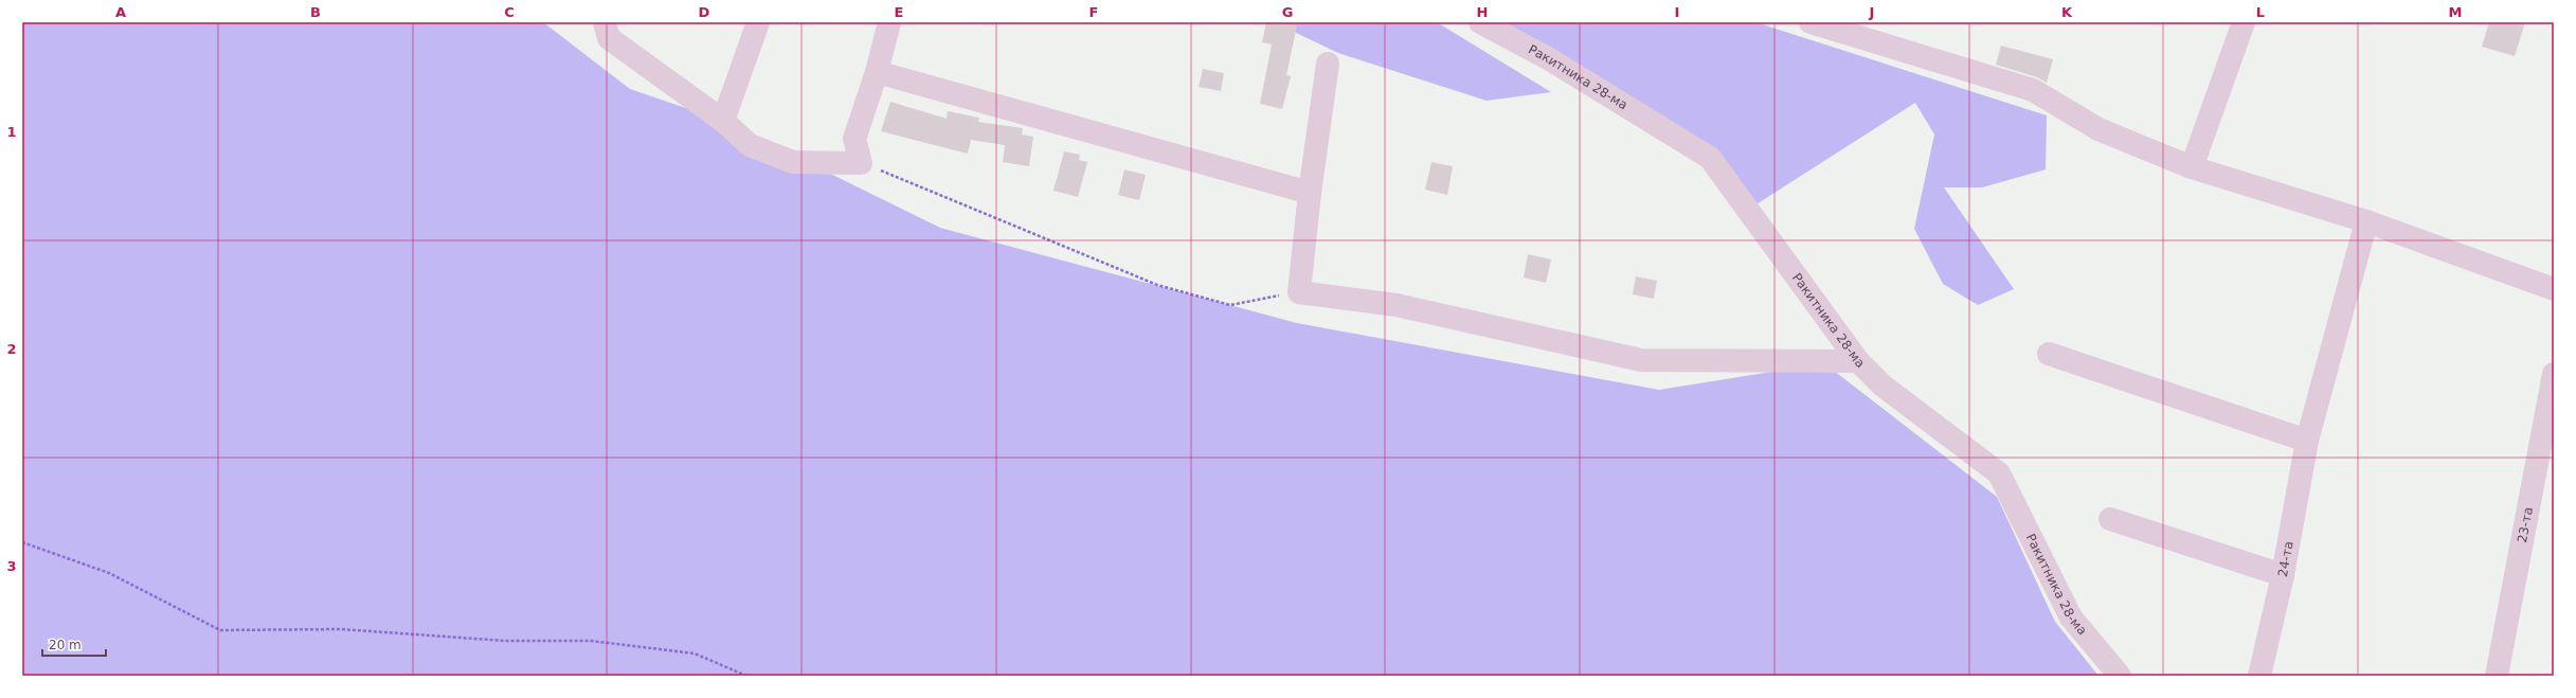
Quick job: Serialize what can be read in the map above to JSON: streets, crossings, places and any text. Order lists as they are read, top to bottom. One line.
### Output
{"streets":{"street":["Ракитника 28-ма","23-та","24-та"]},"scale_bar":"20 m","grid":{"columns":["A","B","C","D","E","F","G","H","I","J","K","L","M"],"rows":["1","2","3"]}}
